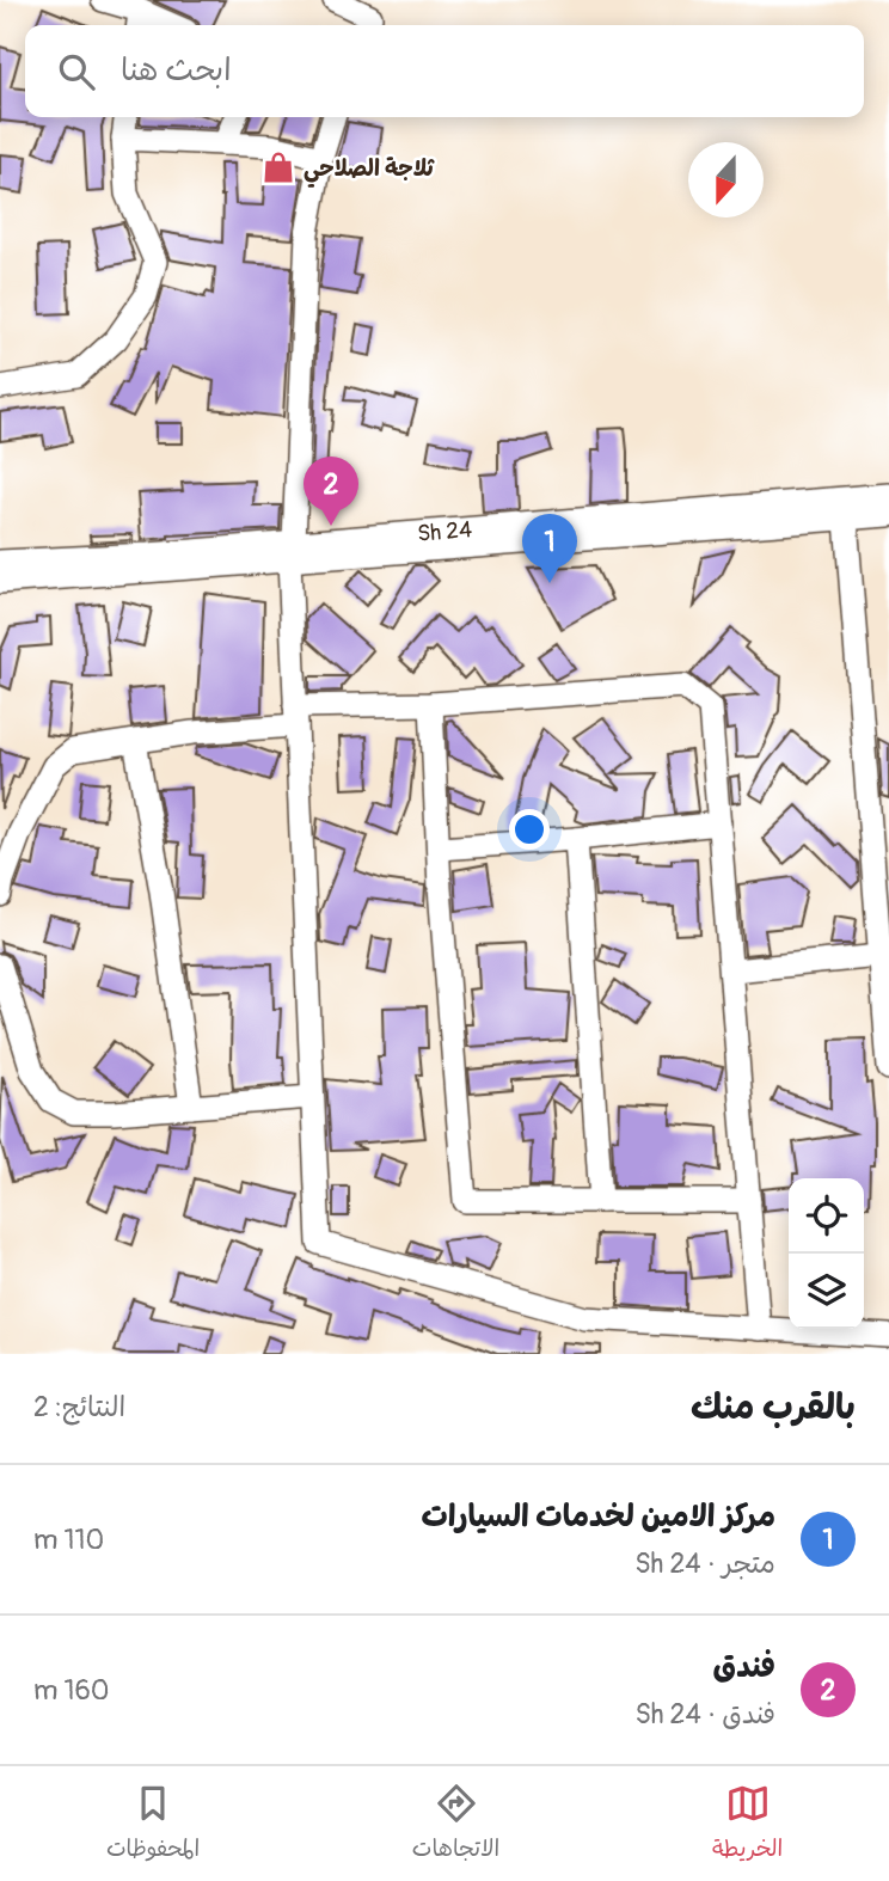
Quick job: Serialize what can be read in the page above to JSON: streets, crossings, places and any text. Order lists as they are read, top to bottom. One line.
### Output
{"streets":{"street":["Sh 24"]},"places":{"shop":["ثلاجة الصلاحي"]},"north":"bottom","page":{"search":"ابحث هنا","pins":["2","1"],"heading":["بالقرب منك","النتائج: 2"],"list":[{"mark":"1","name":"مركز الامين لخدمات السيارات","note":"متجر · Sh 24","value":"110 m"},{"mark":"2","name":"فندق","note":"فندق · Sh 24","value":"160 m"}],"nav":["الخريطة","الاتجاهات","المحفوظات"]}}
